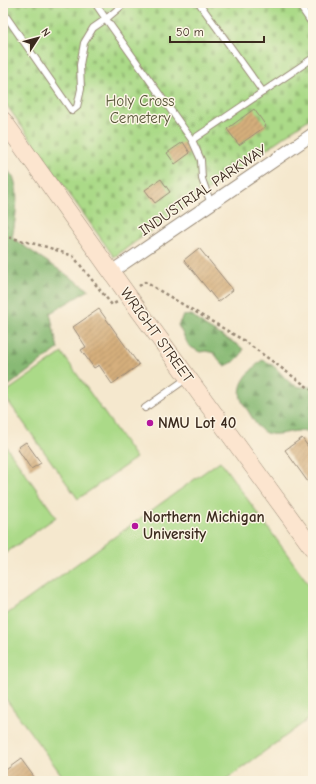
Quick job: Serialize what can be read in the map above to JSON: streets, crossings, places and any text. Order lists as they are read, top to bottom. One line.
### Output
{"streets":{"main road":["WRIGHT STREET"],"street":["INDUSTRIAL PARKWAY"]},"crossings":[["INDUSTRIAL PARKWAY","WRIGHT STREET"]],"parks":["Holy Cross Cemetery"],"places":["NMU Lot 40","Northern Michigan University"],"scale_bar":"50 m","north":"top right"}
